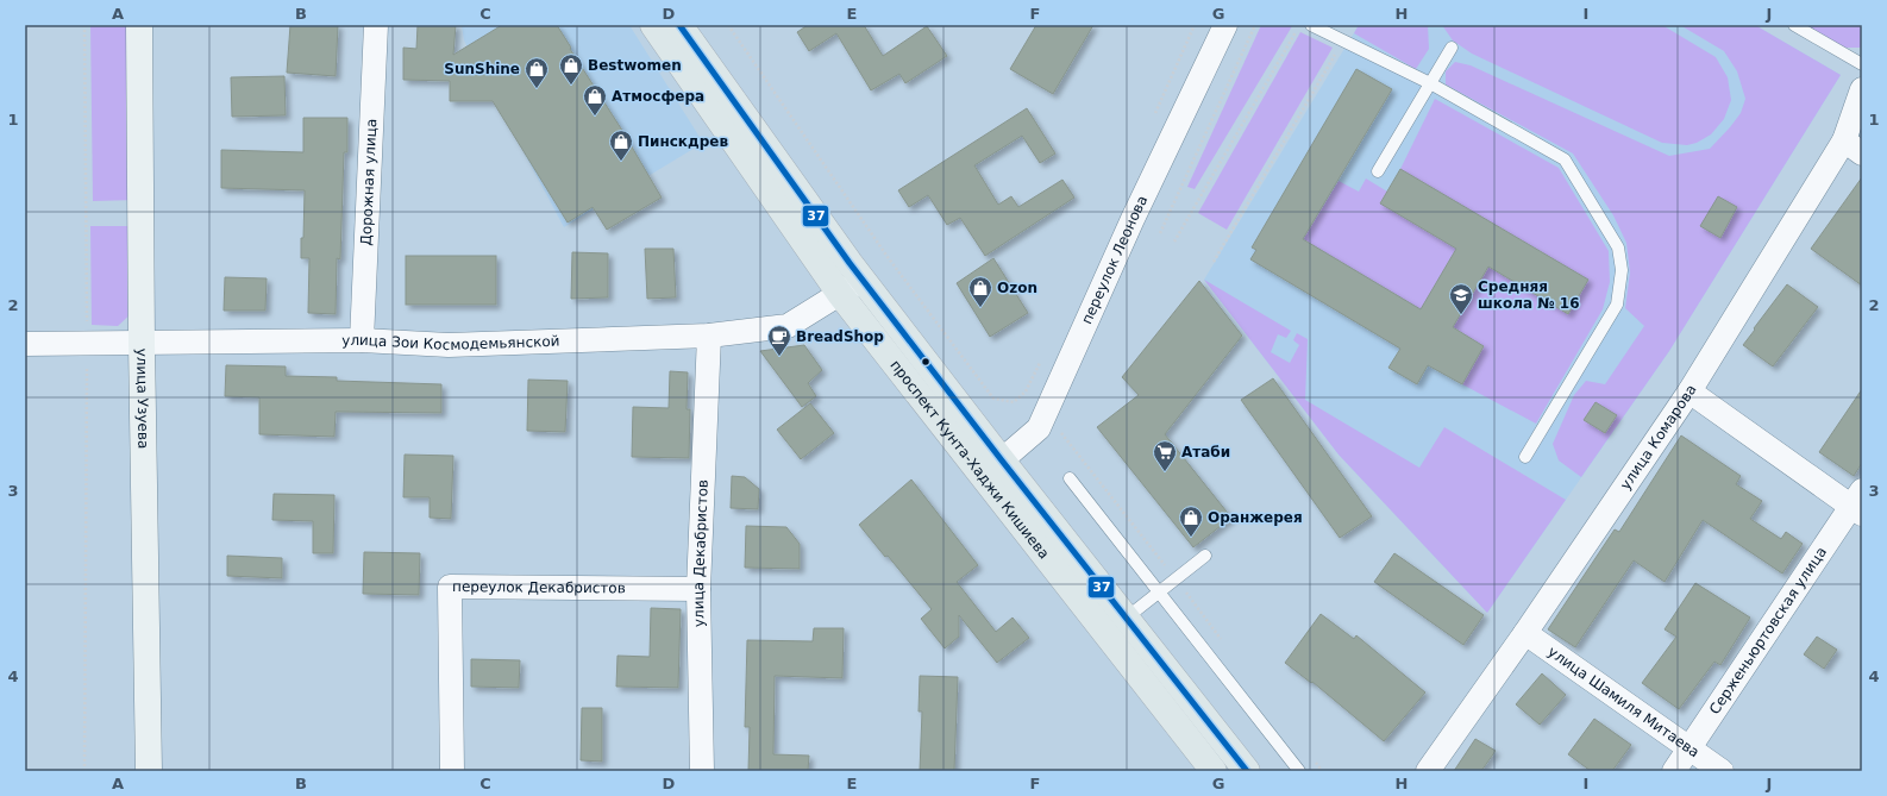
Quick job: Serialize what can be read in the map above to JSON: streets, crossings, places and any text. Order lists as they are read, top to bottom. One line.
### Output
{"streets":{"main road":["улица Узуева","проспект Кунта-Хаджи Кишиева"],"street":["Дорожная улица","переулок Леонова","улица Зои Космодемьянской","улица Комарова","улица Декабристов","переулок Декабристов","Серженьюртовская улица","улица Шамиля Митаева"]},"crossings":[["Дорожная улица","улица Зои Космодемьянской"],["переулок Леонова","проспект Кунта-Хаджи Кишиева"],["улица Зои Космодемьянской","улица Узуева"],["улица Зои Космодемьянской","проспект Кунта-Хаджи Кишиева"],["улица Зои Космодемьянской","улица Декабристов"],["улица Комарова","улица Шамиля Митаева"],["улица Декабристов","переулок Декабристов"],["Серженьюртовская улица","улица Шамиля Митаева"]],"places":{"shop":["Bestwomen","SunShine","Атмосфера","Пинскдрев","Ozon","Оранжерея"],"school or university":["Средняя школа № 16"],"cafe":["BreadShop"],"supermarket":["Атаби"]},"lines":["transit line 37"],"grid":{"columns":["A","B","C","D","E","F","G","H","I","J"],"rows":["1","2","3","4"]}}
